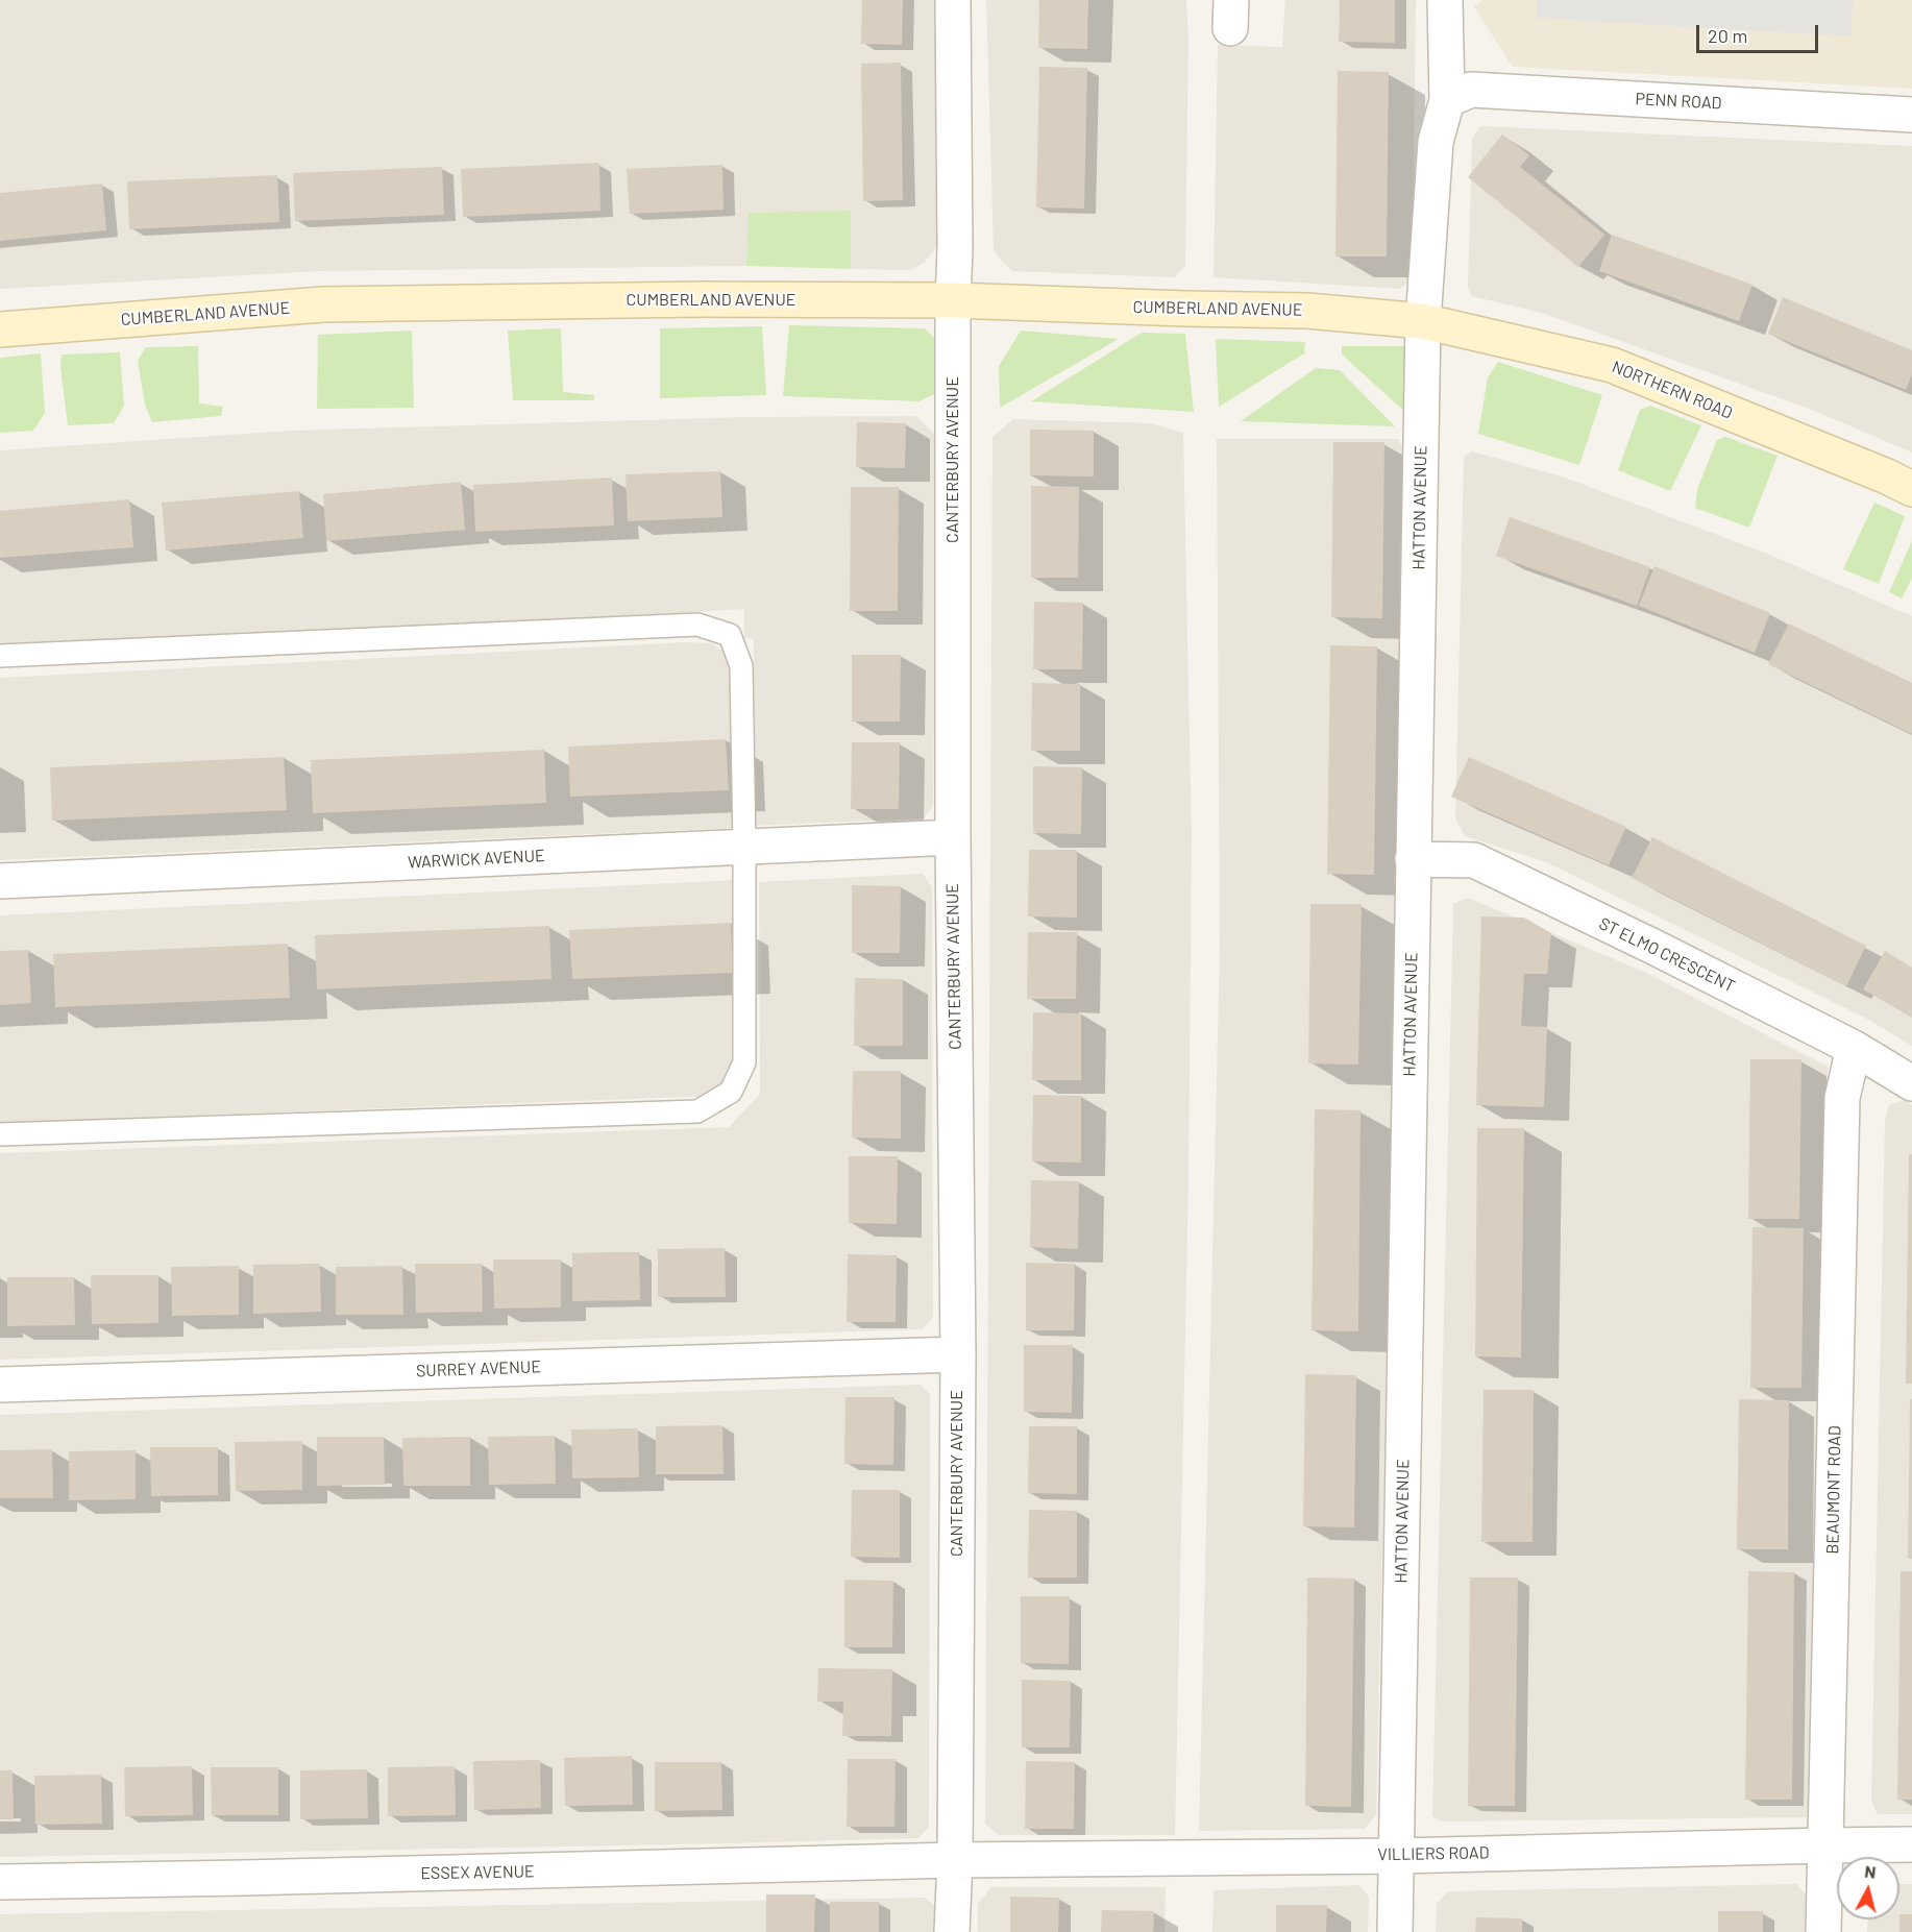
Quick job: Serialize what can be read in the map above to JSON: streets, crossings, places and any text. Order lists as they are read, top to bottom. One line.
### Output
{"streets":{"street":["PENN ROAD","CUMBERLAND AVENUE","NORTHERN ROAD","CANTERBURY AVENUE","HATTON AVENUE","WARWICK AVENUE","ST ELMO CRESCENT","SURREY AVENUE","BEAUMONT ROAD","VILLIERS ROAD","ESSEX AVENUE"]},"crossings":[["PENN ROAD","HATTON AVENUE"],["CUMBERLAND AVENUE","NORTHERN ROAD"],["CUMBERLAND AVENUE","CANTERBURY AVENUE"],["CUMBERLAND AVENUE","HATTON AVENUE"],["NORTHERN ROAD","HATTON AVENUE"],["CANTERBURY AVENUE","WARWICK AVENUE"],["CANTERBURY AVENUE","SURREY AVENUE"],["CANTERBURY AVENUE","VILLIERS ROAD"],["CANTERBURY AVENUE","ESSEX AVENUE"],["HATTON AVENUE","ST ELMO CRESCENT"],["HATTON AVENUE","VILLIERS ROAD"],["ST ELMO CRESCENT","BEAUMONT ROAD"],["BEAUMONT ROAD","VILLIERS ROAD"],["VILLIERS ROAD","ESSEX AVENUE"]],"scale_bar":"20 m","north":"top"}
